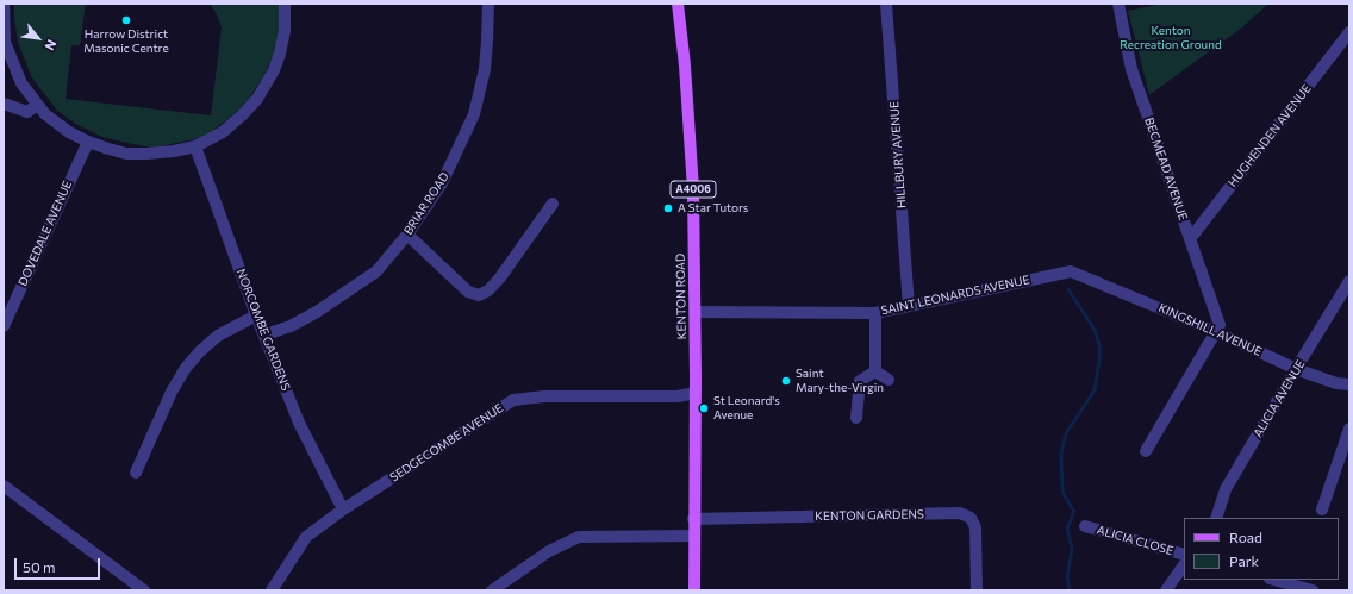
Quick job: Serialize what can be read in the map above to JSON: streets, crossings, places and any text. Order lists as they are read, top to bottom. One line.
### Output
{"streets":{"main road":["A4006","KENTON ROAD"],"street":["HUGHENDEN AVENUE","HILLBURY AVENUE","BECMEAD AVENUE","BRIAR ROAD","DOVEDALE AVENUE","SAINT LEONARDS AVENUE","NORCOMBE GARDENS","KINGSHILL AVENUE","ALICIA AVENUE","SEDGECOMBE AVENUE","KENTON GARDENS","ALICIA CLOSE"]},"crossings":[["HUGHENDEN AVENUE","BECMEAD AVENUE"],["HILLBURY AVENUE","SAINT LEONARDS AVENUE"],["BECMEAD AVENUE","KINGSHILL AVENUE"],["BRIAR ROAD","NORCOMBE GARDENS"],["SAINT LEONARDS AVENUE","KENTON ROAD"],["SAINT LEONARDS AVENUE","KINGSHILL AVENUE"],["KENTON ROAD","SEDGECOMBE AVENUE"],["KENTON ROAD","KENTON GARDENS"],["NORCOMBE GARDENS","SEDGECOMBE AVENUE"],["KINGSHILL AVENUE","ALICIA AVENUE"]],"parks":["Kenton Recreation Ground"],"places":["Harrow District Masonic Centre","A Star Tutors","Saint Mary-the-Virgin","St Leonard's Avenue"],"legend":["Road","Park"],"scale_bar":"50 m","north":"bottom right"}
